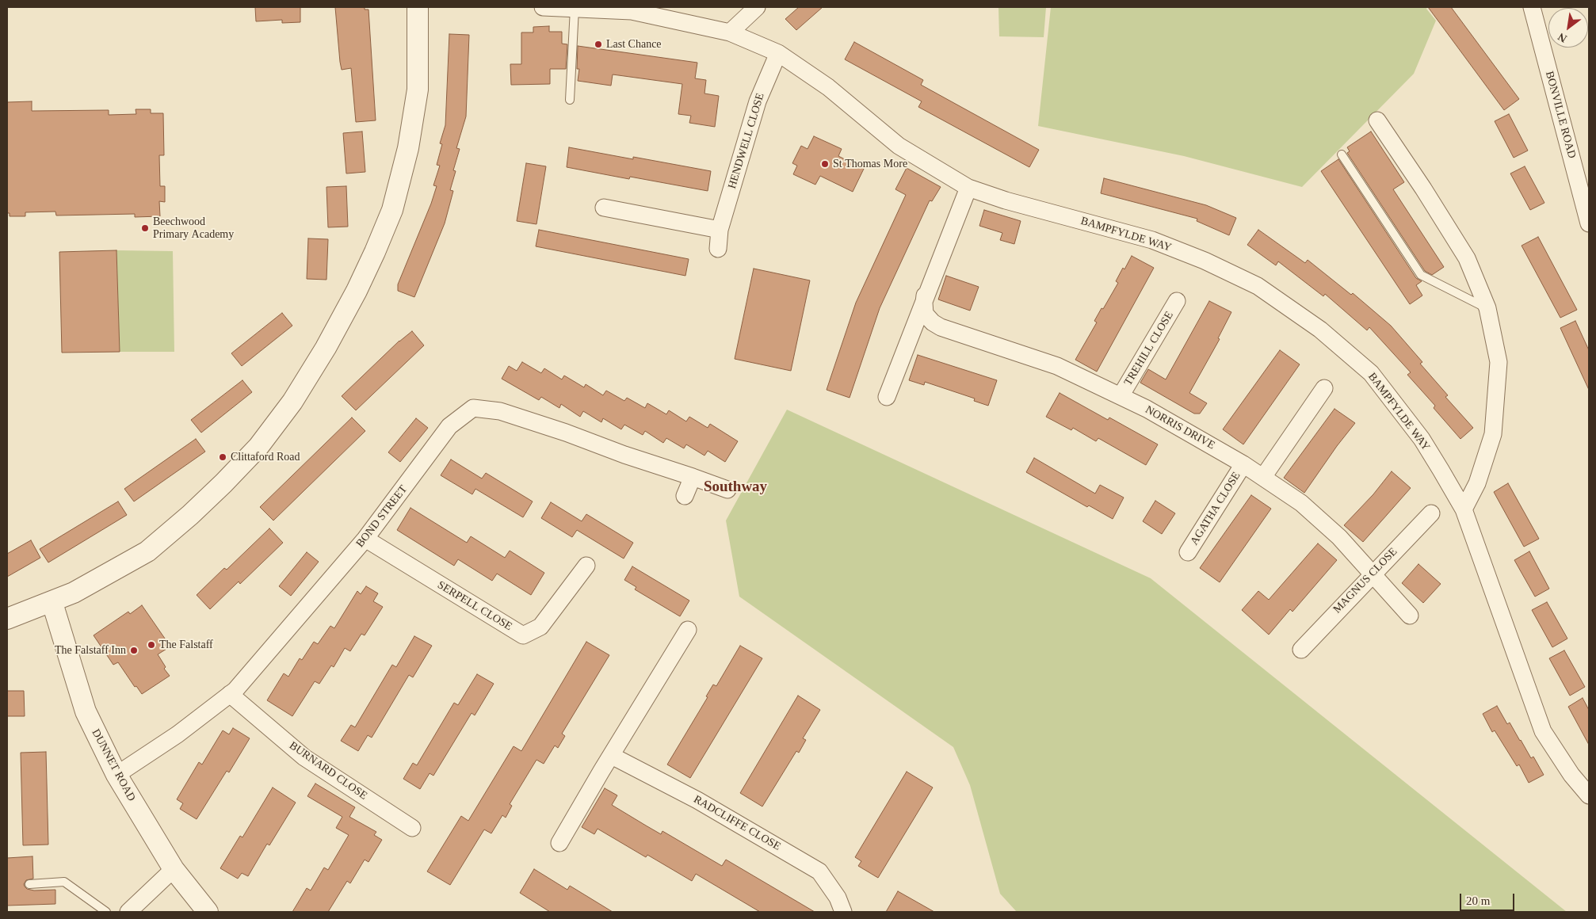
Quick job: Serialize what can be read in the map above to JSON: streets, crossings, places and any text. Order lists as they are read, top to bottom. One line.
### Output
{"streets":{"street":["BONVILLE ROAD","HENDWELL CLOSE","BAMPFYLDE WAY","TREHILL CLOSE","NORRIS DRIVE","AGATHA CLOSE","BOND STREET","MAGNUS CLOSE","SERPELL CLOSE","DUNNET ROAD","BURNARD CLOSE","RADCLIFFE CLOSE"]},"crossings":[["HENDWELL CLOSE","BAMPFYLDE WAY"],["BAMPFYLDE WAY","NORRIS DRIVE"],["TREHILL CLOSE","NORRIS DRIVE"],["NORRIS DRIVE","AGATHA CLOSE"],["NORRIS DRIVE","MAGNUS CLOSE"],["BOND STREET","SERPELL CLOSE"],["BOND STREET","DUNNET ROAD"],["BOND STREET","BURNARD CLOSE"]],"districts":["Southway"],"places":["Last Chance","St Thomas More","Beechwood Primary Academy","Clittaford Road","The Falstaff","The Falstaff Inn"],"scale_bar":"20 m","north":"bottom left"}
